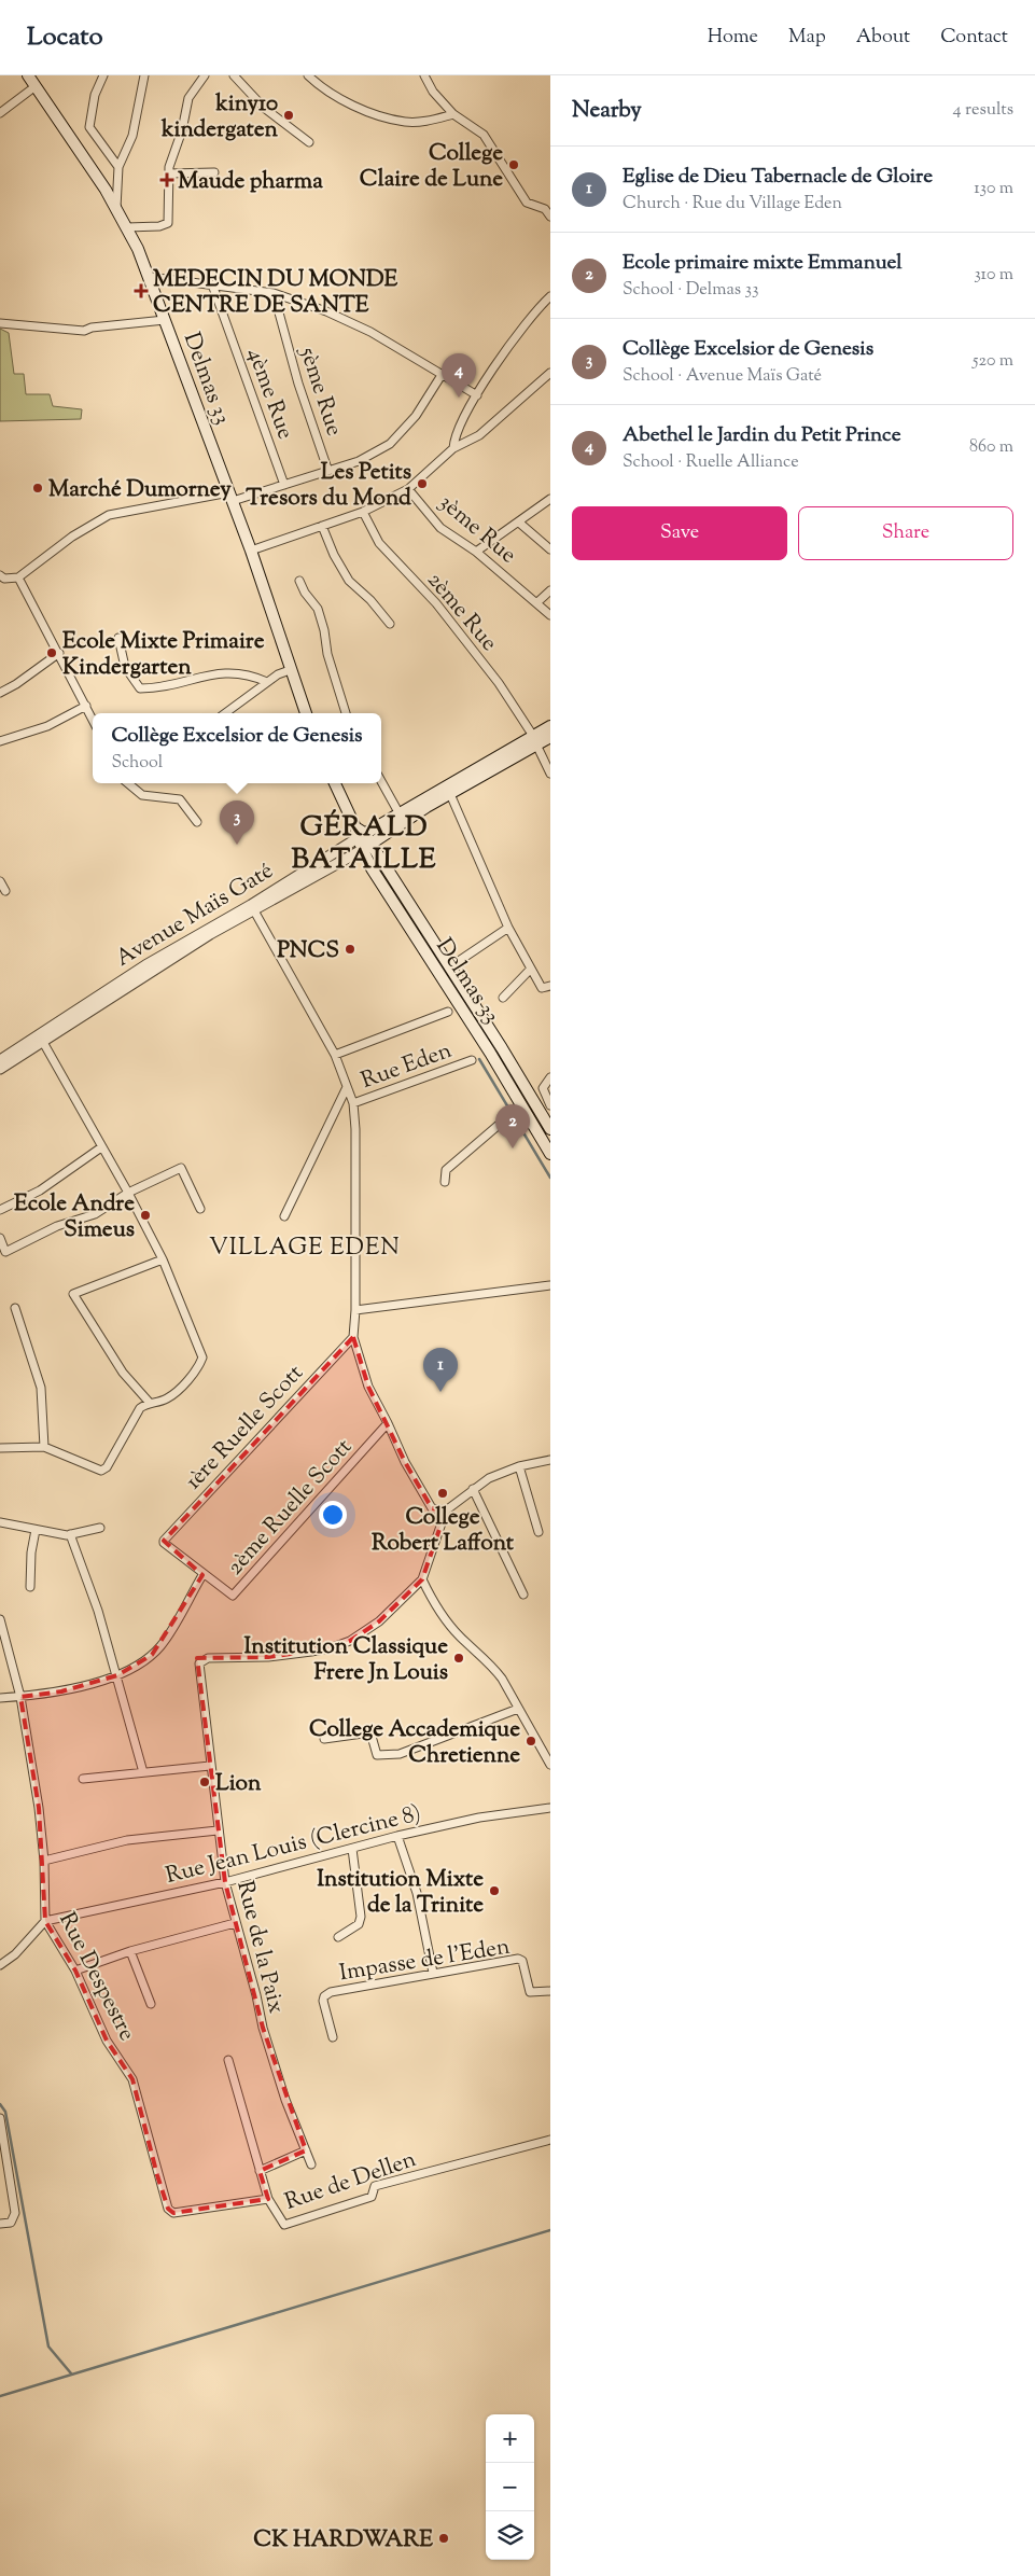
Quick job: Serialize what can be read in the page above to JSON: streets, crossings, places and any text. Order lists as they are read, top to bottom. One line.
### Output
{"streets":{"main road":["Delmas 33","Avenue Maïs Gaté"],"street":["5ème Rue","4ème Rue","3ème Rue","2ème Rue","Rue Eden","1ère Ruelle Scott","2ème Ruelle Scott","Rue Jean Louis (Clercine 8)","Rue de la Paix","Impasse de l'Eden","Rue Despestre","Rue de Dellen"]},"crossings":[["Delmas 33","Avenue Maïs Gaté"],["2ème Rue","Avenue Maïs Gaté"],["1ère Ruelle Scott","2ème Ruelle Scott"],["Rue Jean Louis (Clercine 8)","Rue de la Paix"],["Rue Jean Louis (Clercine 8)","Rue Despestre"],["Rue Despestre","Rue de Dellen"]],"districts":["GÉRALD BATAILLE","VILLAGE EDEN"],"places":{"other":["kiny10 kindergaten","College Claire de Lune","Les Petits Tresors du Mond","Marché Dumorney","Ecole Mixte Primaire Kindergarten","PNCS","Ecole Andre Simeus","College Robert Laffont","Institution Classique Frere Jn Louis","College Accademique Chretienne","Lion","Institution Mixte de la Trinite","CK HARDWARE"],"health":["Maude pharma","MEDECIN DU MONDE CENTRE DE SANTE"]},"page":{"header":"Locato","nav":["Home","Map","About","Contact"],"heading":["Nearby","4 results"],"list":[{"mark":"1","name":"Eglise de Dieu Tabernacle de Gloire","note":"Church · Rue du Village Eden","value":"130 m"},{"mark":"2","name":"Ecole primaire mixte Emmanuel","note":"School · Delmas 33","value":"310 m"},{"mark":"3","name":"Collège Excelsior de Genesis","note":"School · Avenue Maïs Gaté","value":"520 m"},{"mark":"4","name":"Abethel le Jardin du Petit Prince","note":"School · Ruelle Alliance","value":"860 m"}],"pins":["4","3","2","1"],"buttons":["Save","Share"],"popup":["Collège Excelsior de Genesis","School"],"map_buttons":["+","−"]}}
